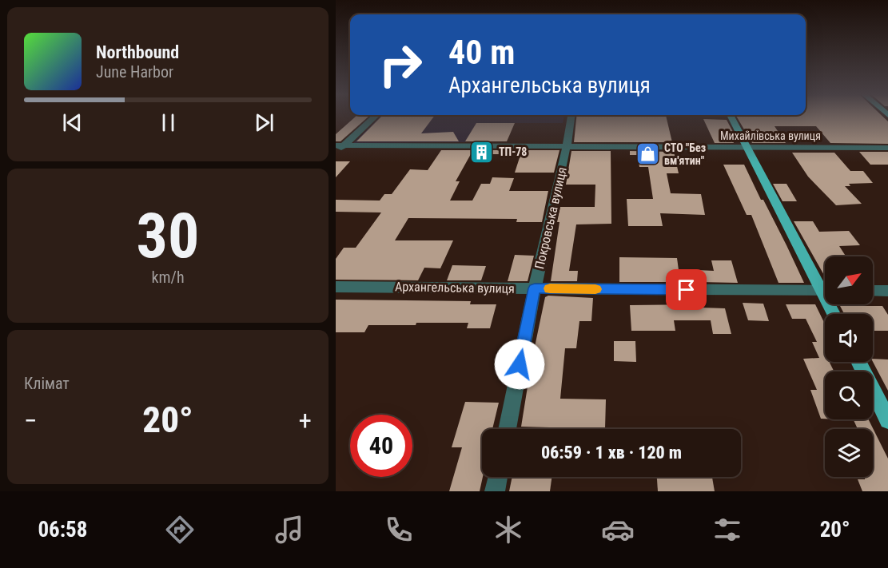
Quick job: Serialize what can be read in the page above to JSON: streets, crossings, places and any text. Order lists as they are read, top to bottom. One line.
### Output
{"streets":{"street":["Михайлівська вулиця","Покровська вулиця","Архангельська вулиця"]},"crossings":[["Михайлівська вулиця","Покровська вулиця"],["Покровська вулиця","Архангельська вулиця"]],"places":{"building":["ТП-78"],"shop":["СТО \"Без вм'ятин\""]},"north":"top right","page":{"turn":["40 m","Архангельська вулиця"],"song":["Northbound","June Harbor"],"tile":[["30","km/h"],"Клімат"],"heat":["−","20°","+"],"limit":"40","trip":"06:59 · 1 хв · 120 m","tabs":["06:58","20°"]}}
